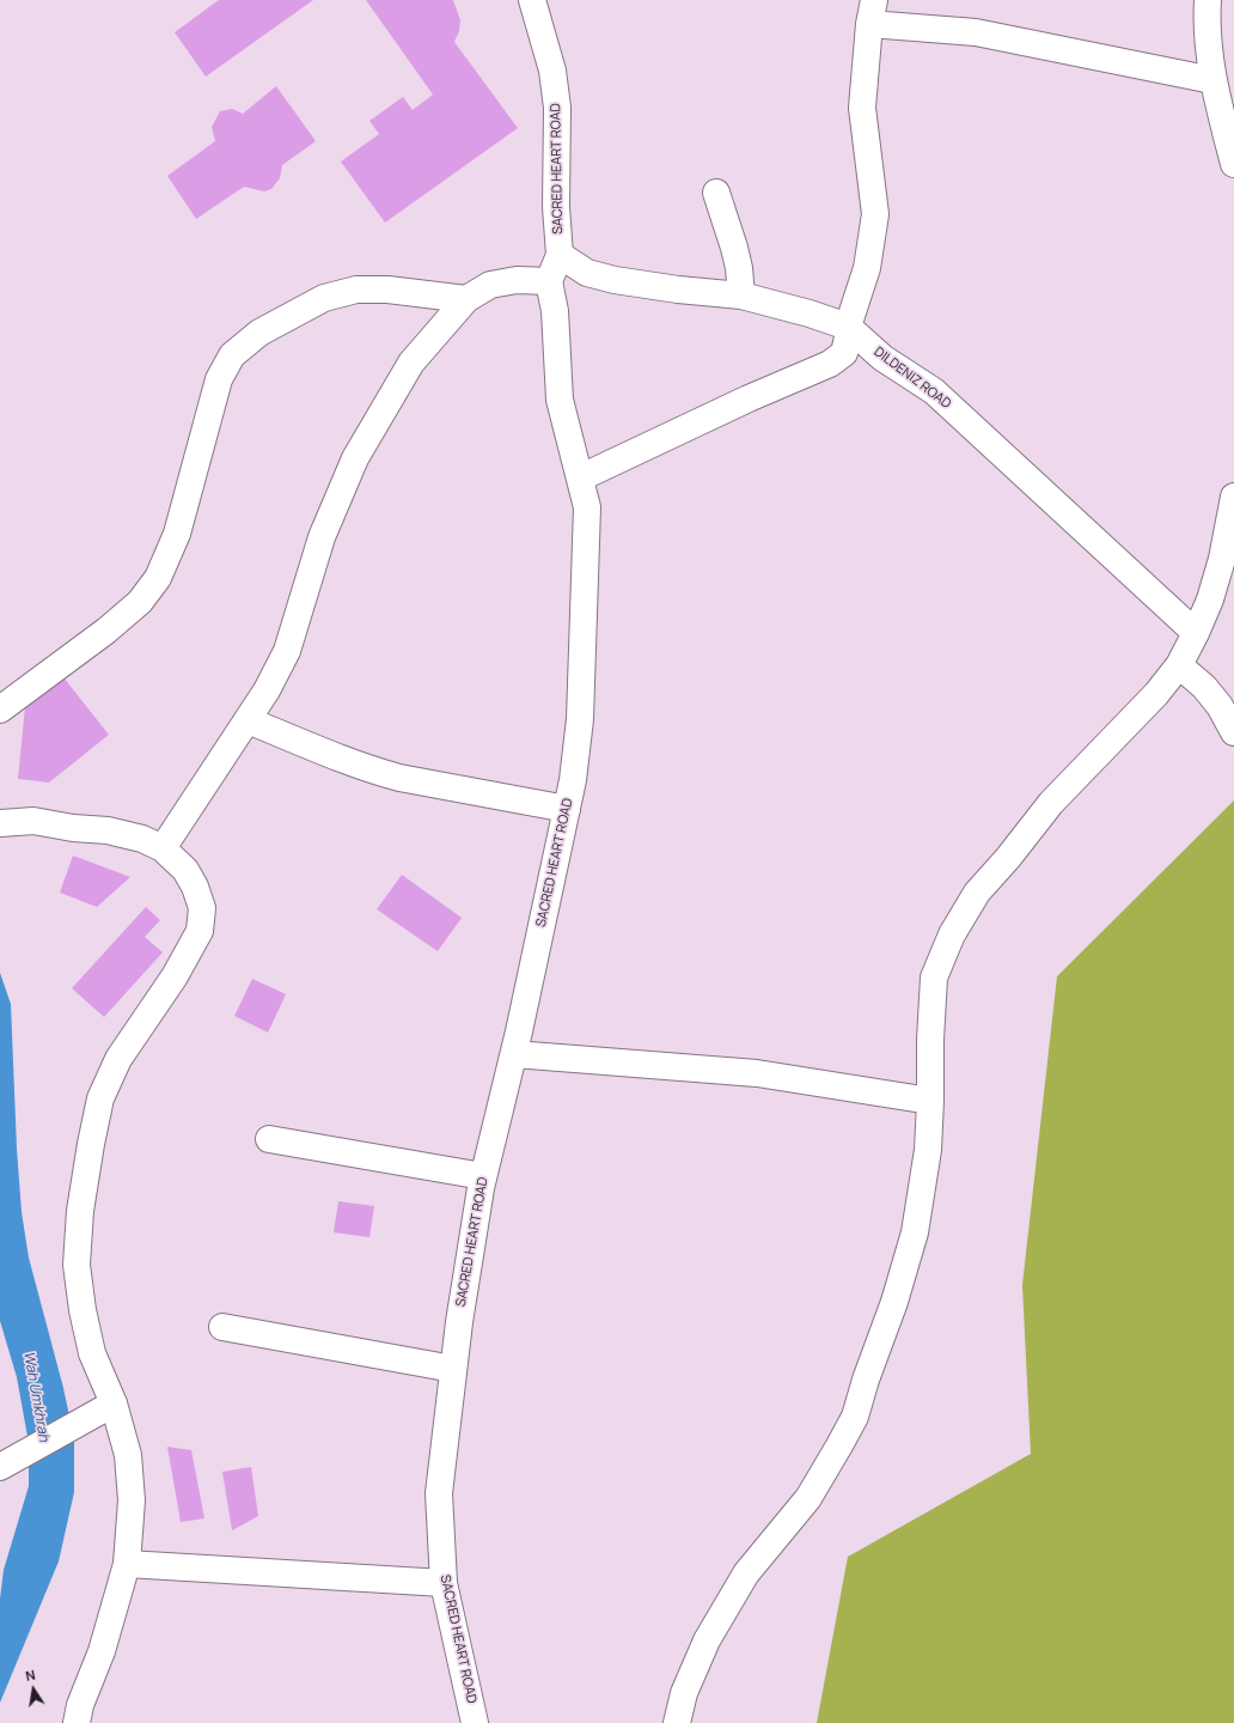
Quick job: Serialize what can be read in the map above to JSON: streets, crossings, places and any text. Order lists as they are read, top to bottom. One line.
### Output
{"streets":{"street":["SACRED HEART ROAD","DILDENIZ ROAD"]},"crossings":[["SACRED HEART ROAD","DILDENIZ ROAD"]],"water":["Wah Umkhrah"],"north":"top"}
